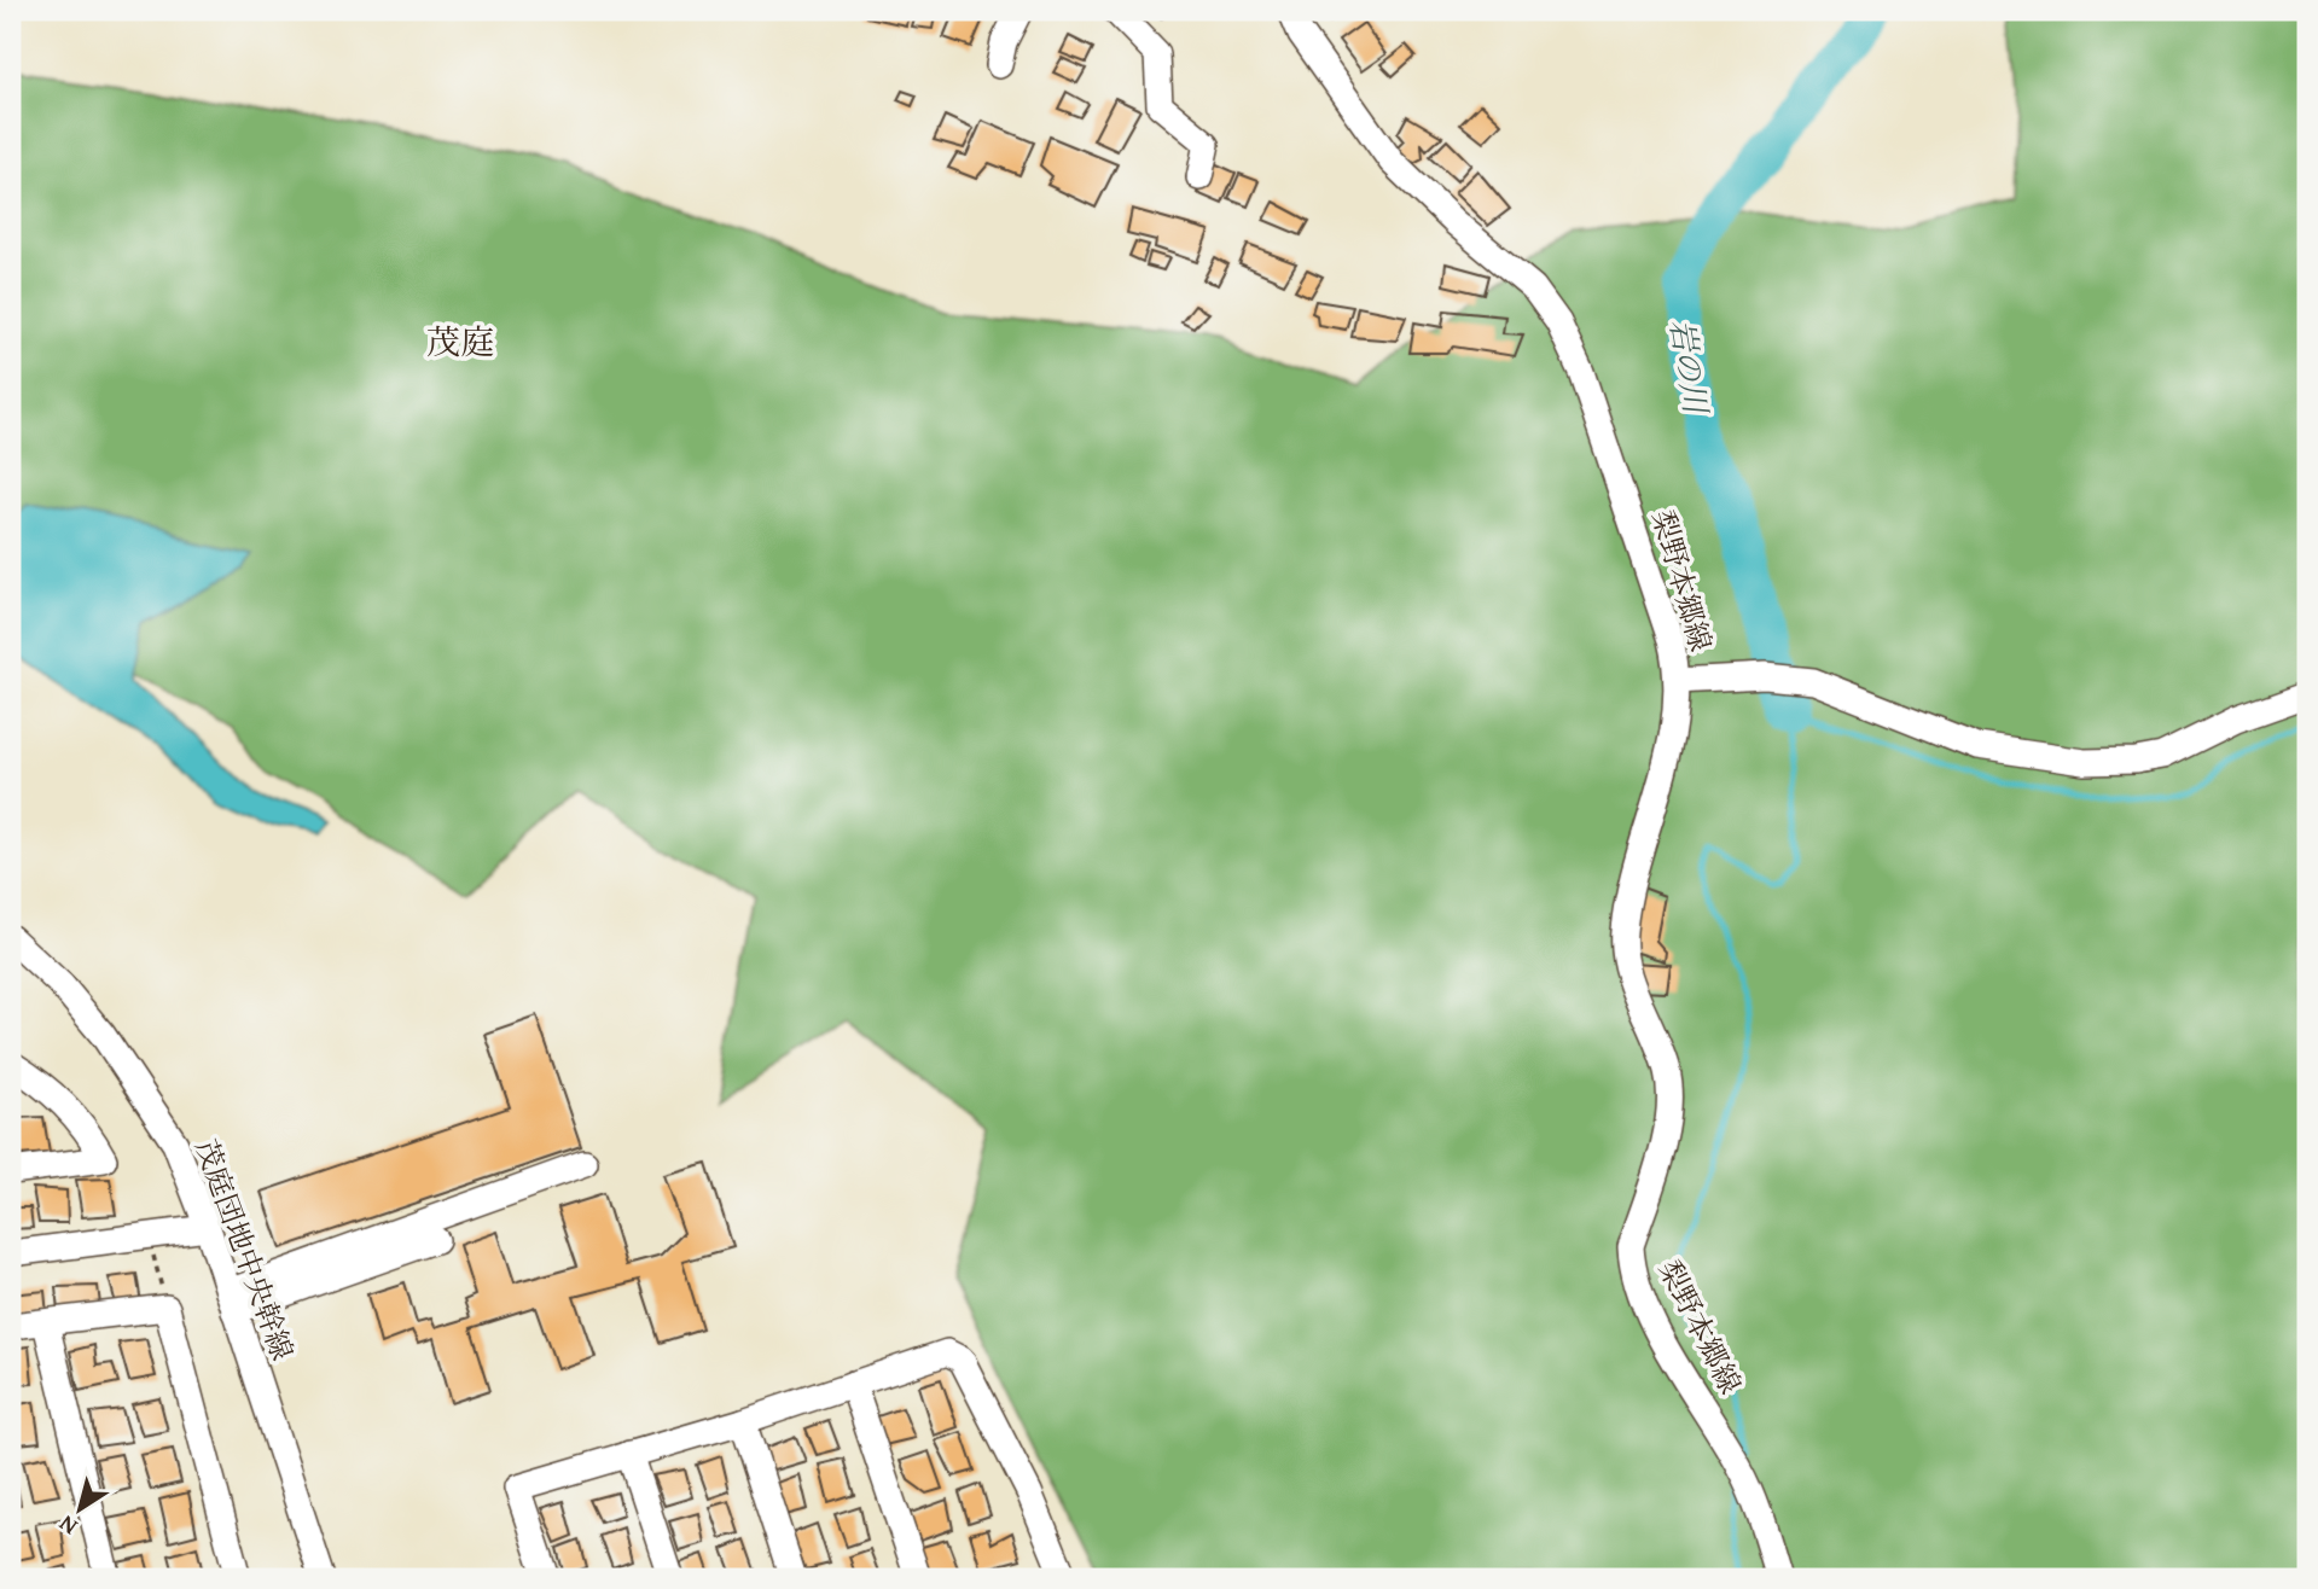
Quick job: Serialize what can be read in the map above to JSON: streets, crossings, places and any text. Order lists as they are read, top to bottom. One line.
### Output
{"streets":{"street":["梨野本郷線","茂庭団地中央幹線"]},"districts":["茂庭"],"water":["岩の川"],"north":"bottom left"}
